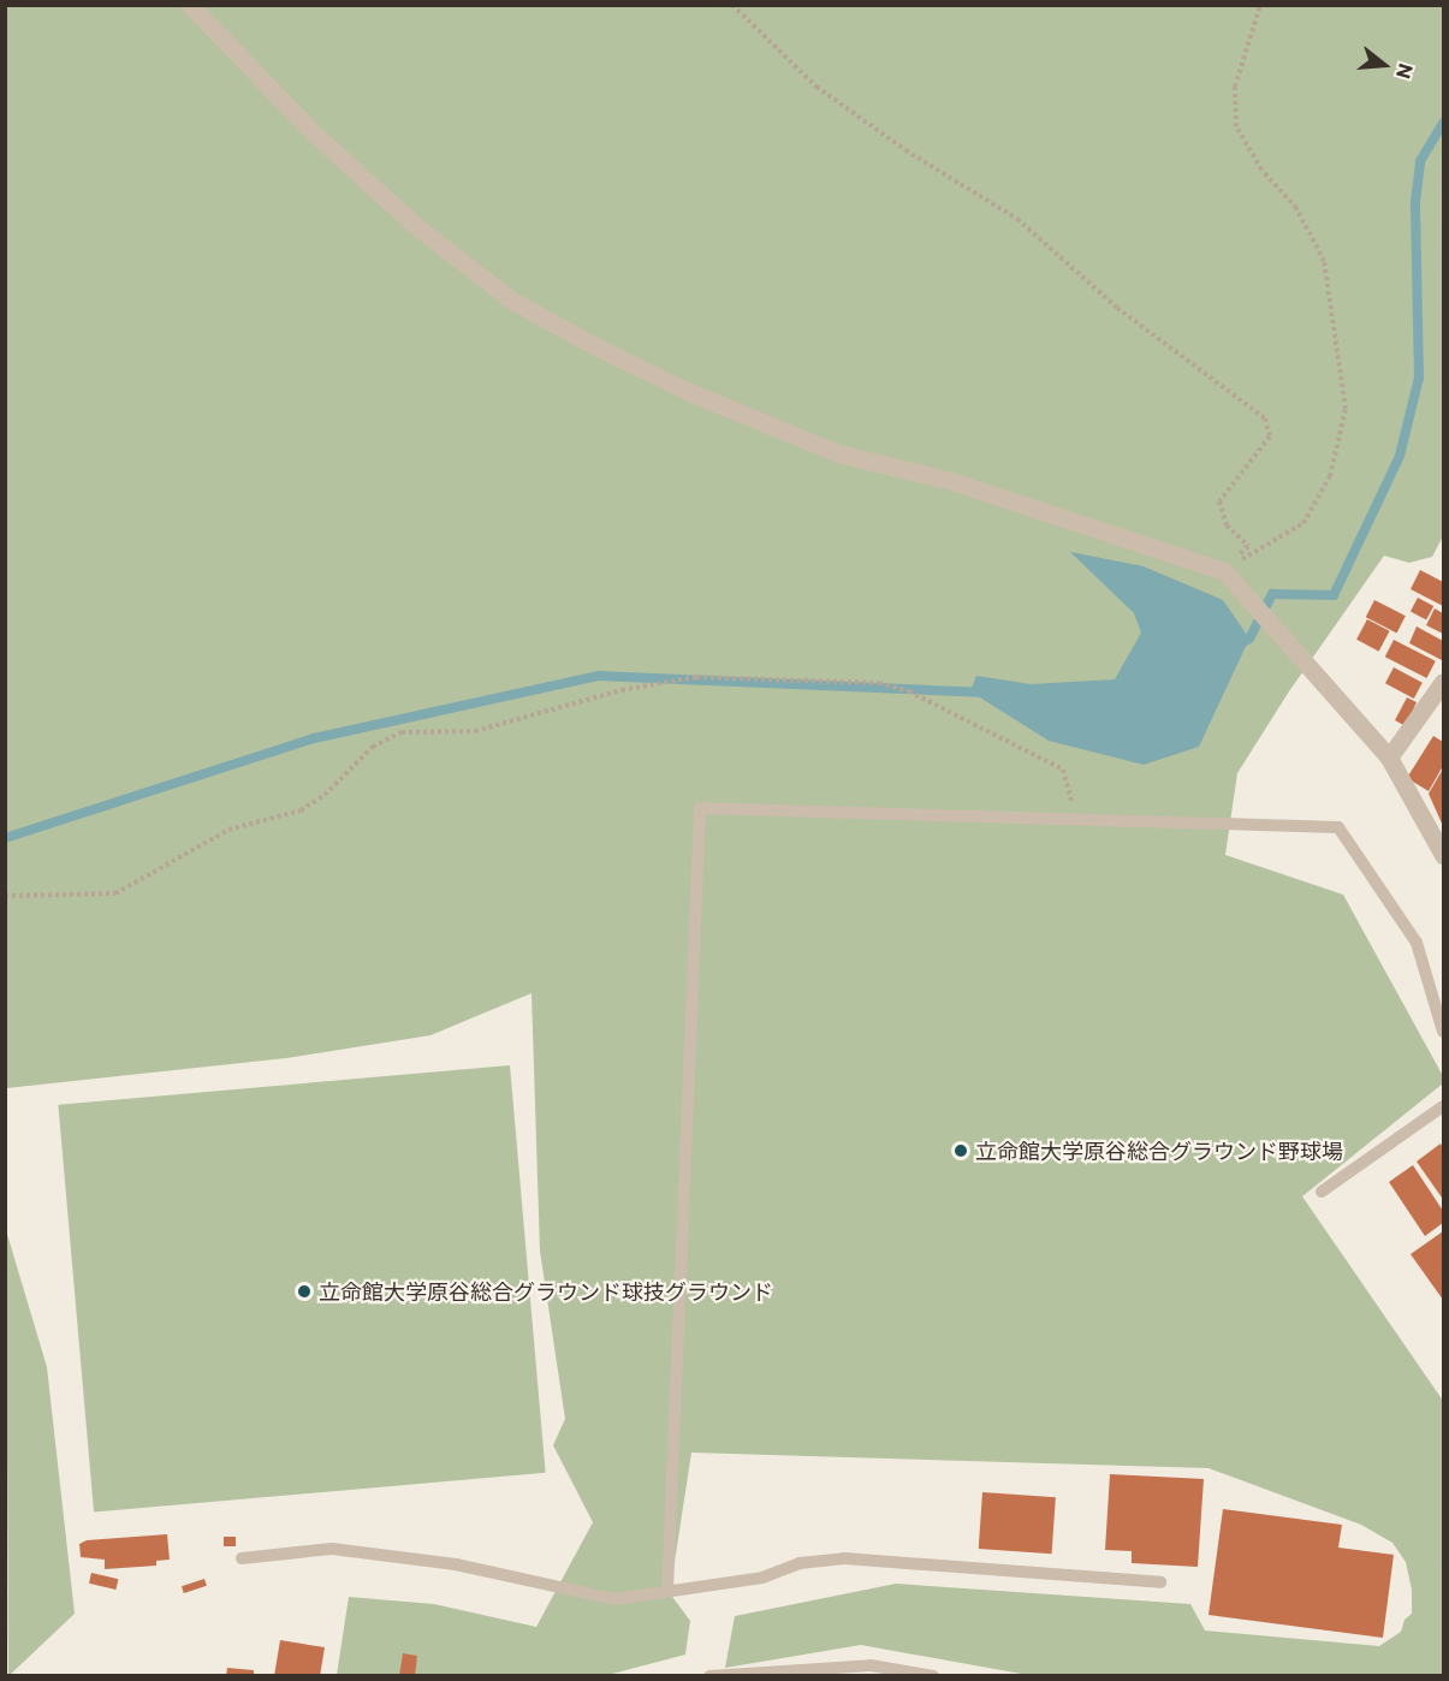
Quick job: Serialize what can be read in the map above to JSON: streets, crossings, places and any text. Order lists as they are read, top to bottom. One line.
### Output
{"places":["立命館大学原谷総合グラウンド野球場","立命館大学原谷総合グラウンド球技グラウンド"],"north":"right"}
